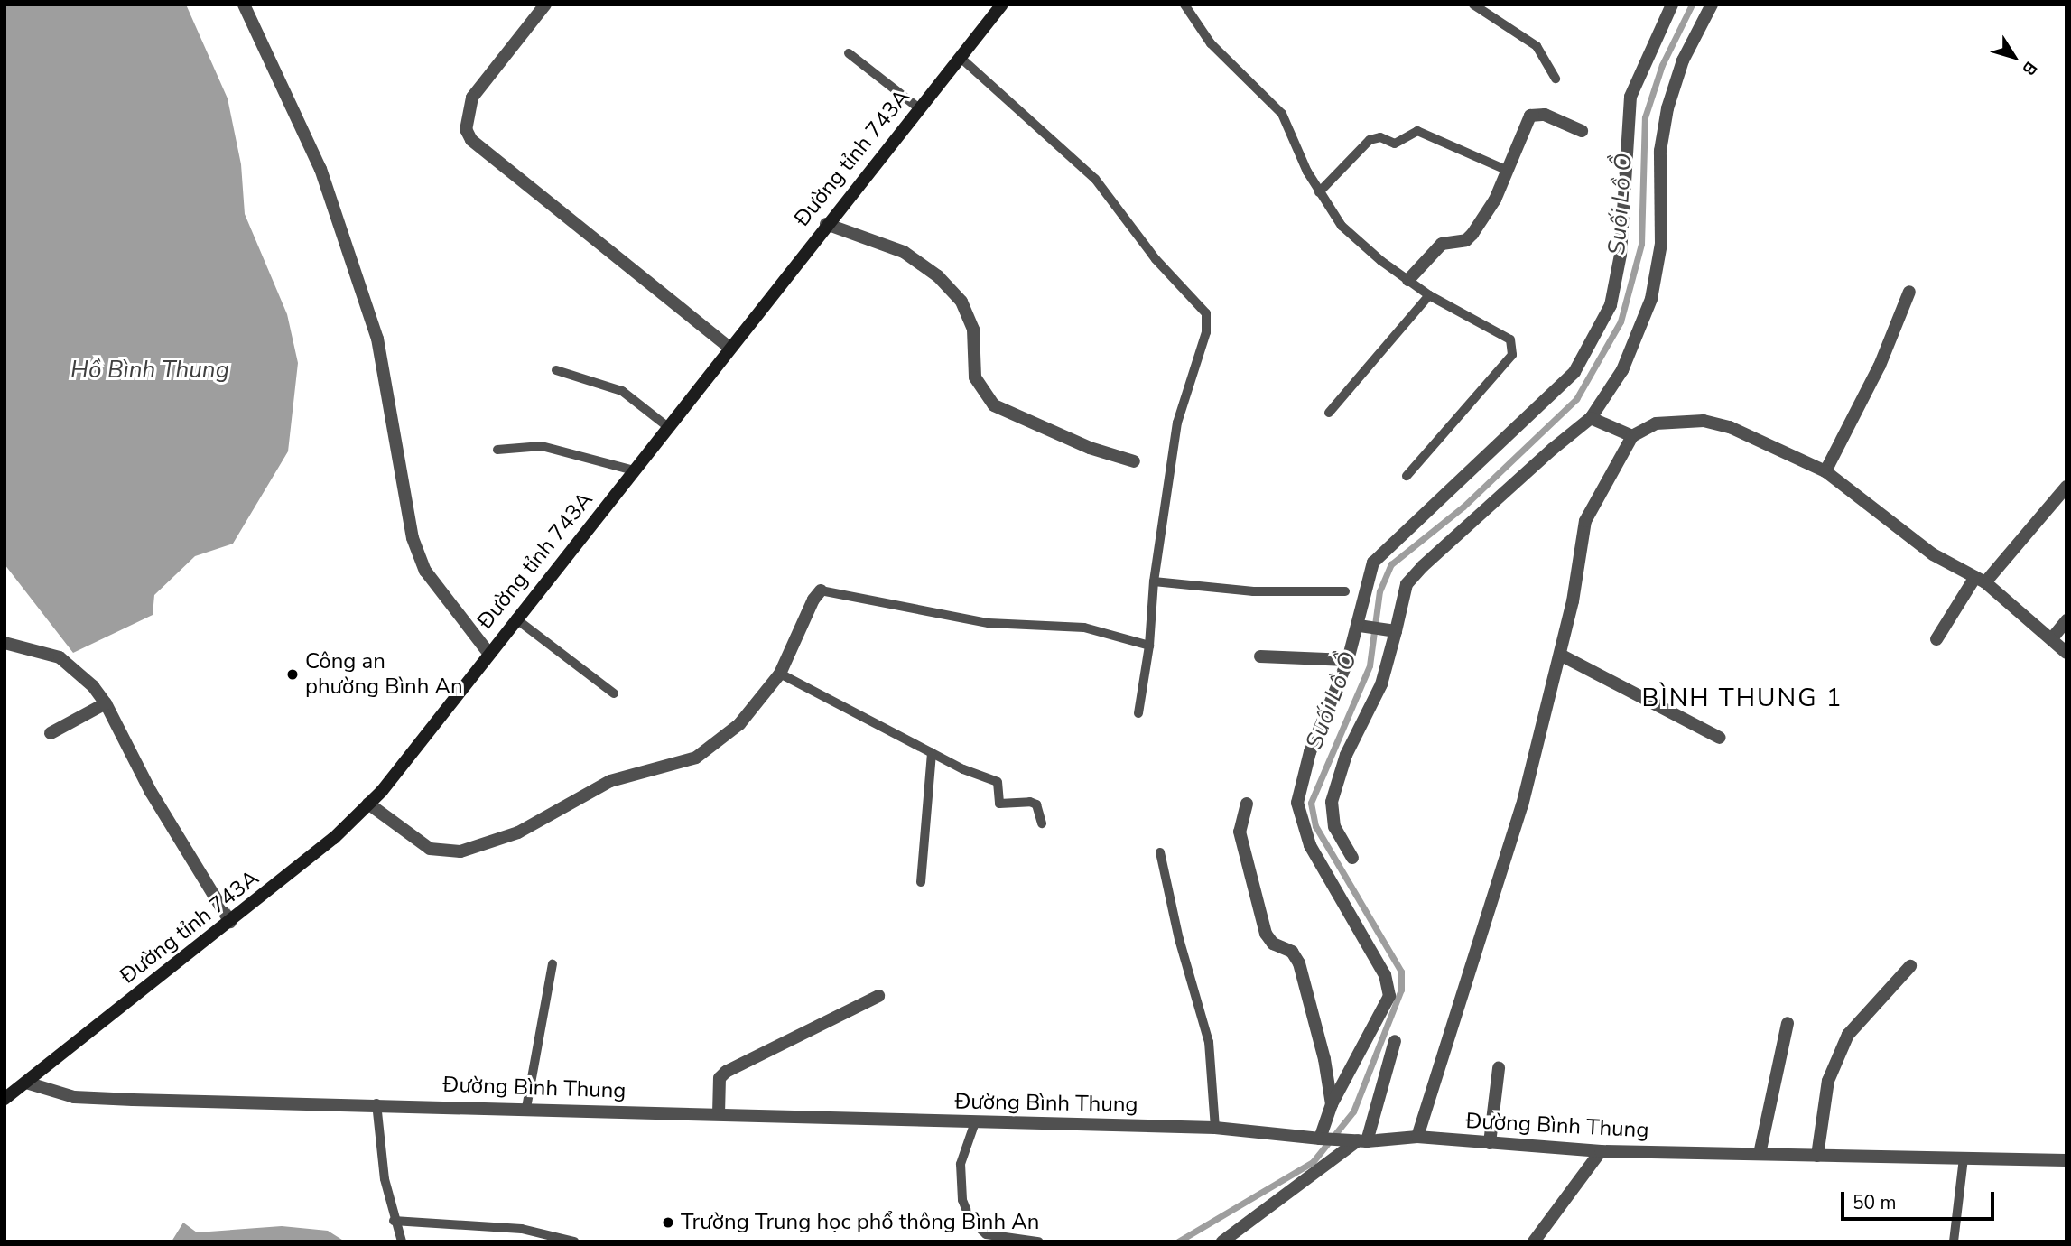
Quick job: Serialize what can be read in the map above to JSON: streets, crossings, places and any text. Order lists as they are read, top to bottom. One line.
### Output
{"streets":{"main road":["Đường tỉnh 743A"],"street":["Đường Bình Thung"]},"crossings":[["Đường tỉnh 743A","Đường Bình Thung"]],"districts":["BÌNH THUNG 1"],"water":["Suối Lồ Ồ","Hồ Bình Thung"],"places":["Công an phường Bình An","Trường Trung học phổ thông Bình An"],"scale_bar":"50 m","north":"bottom right"}
